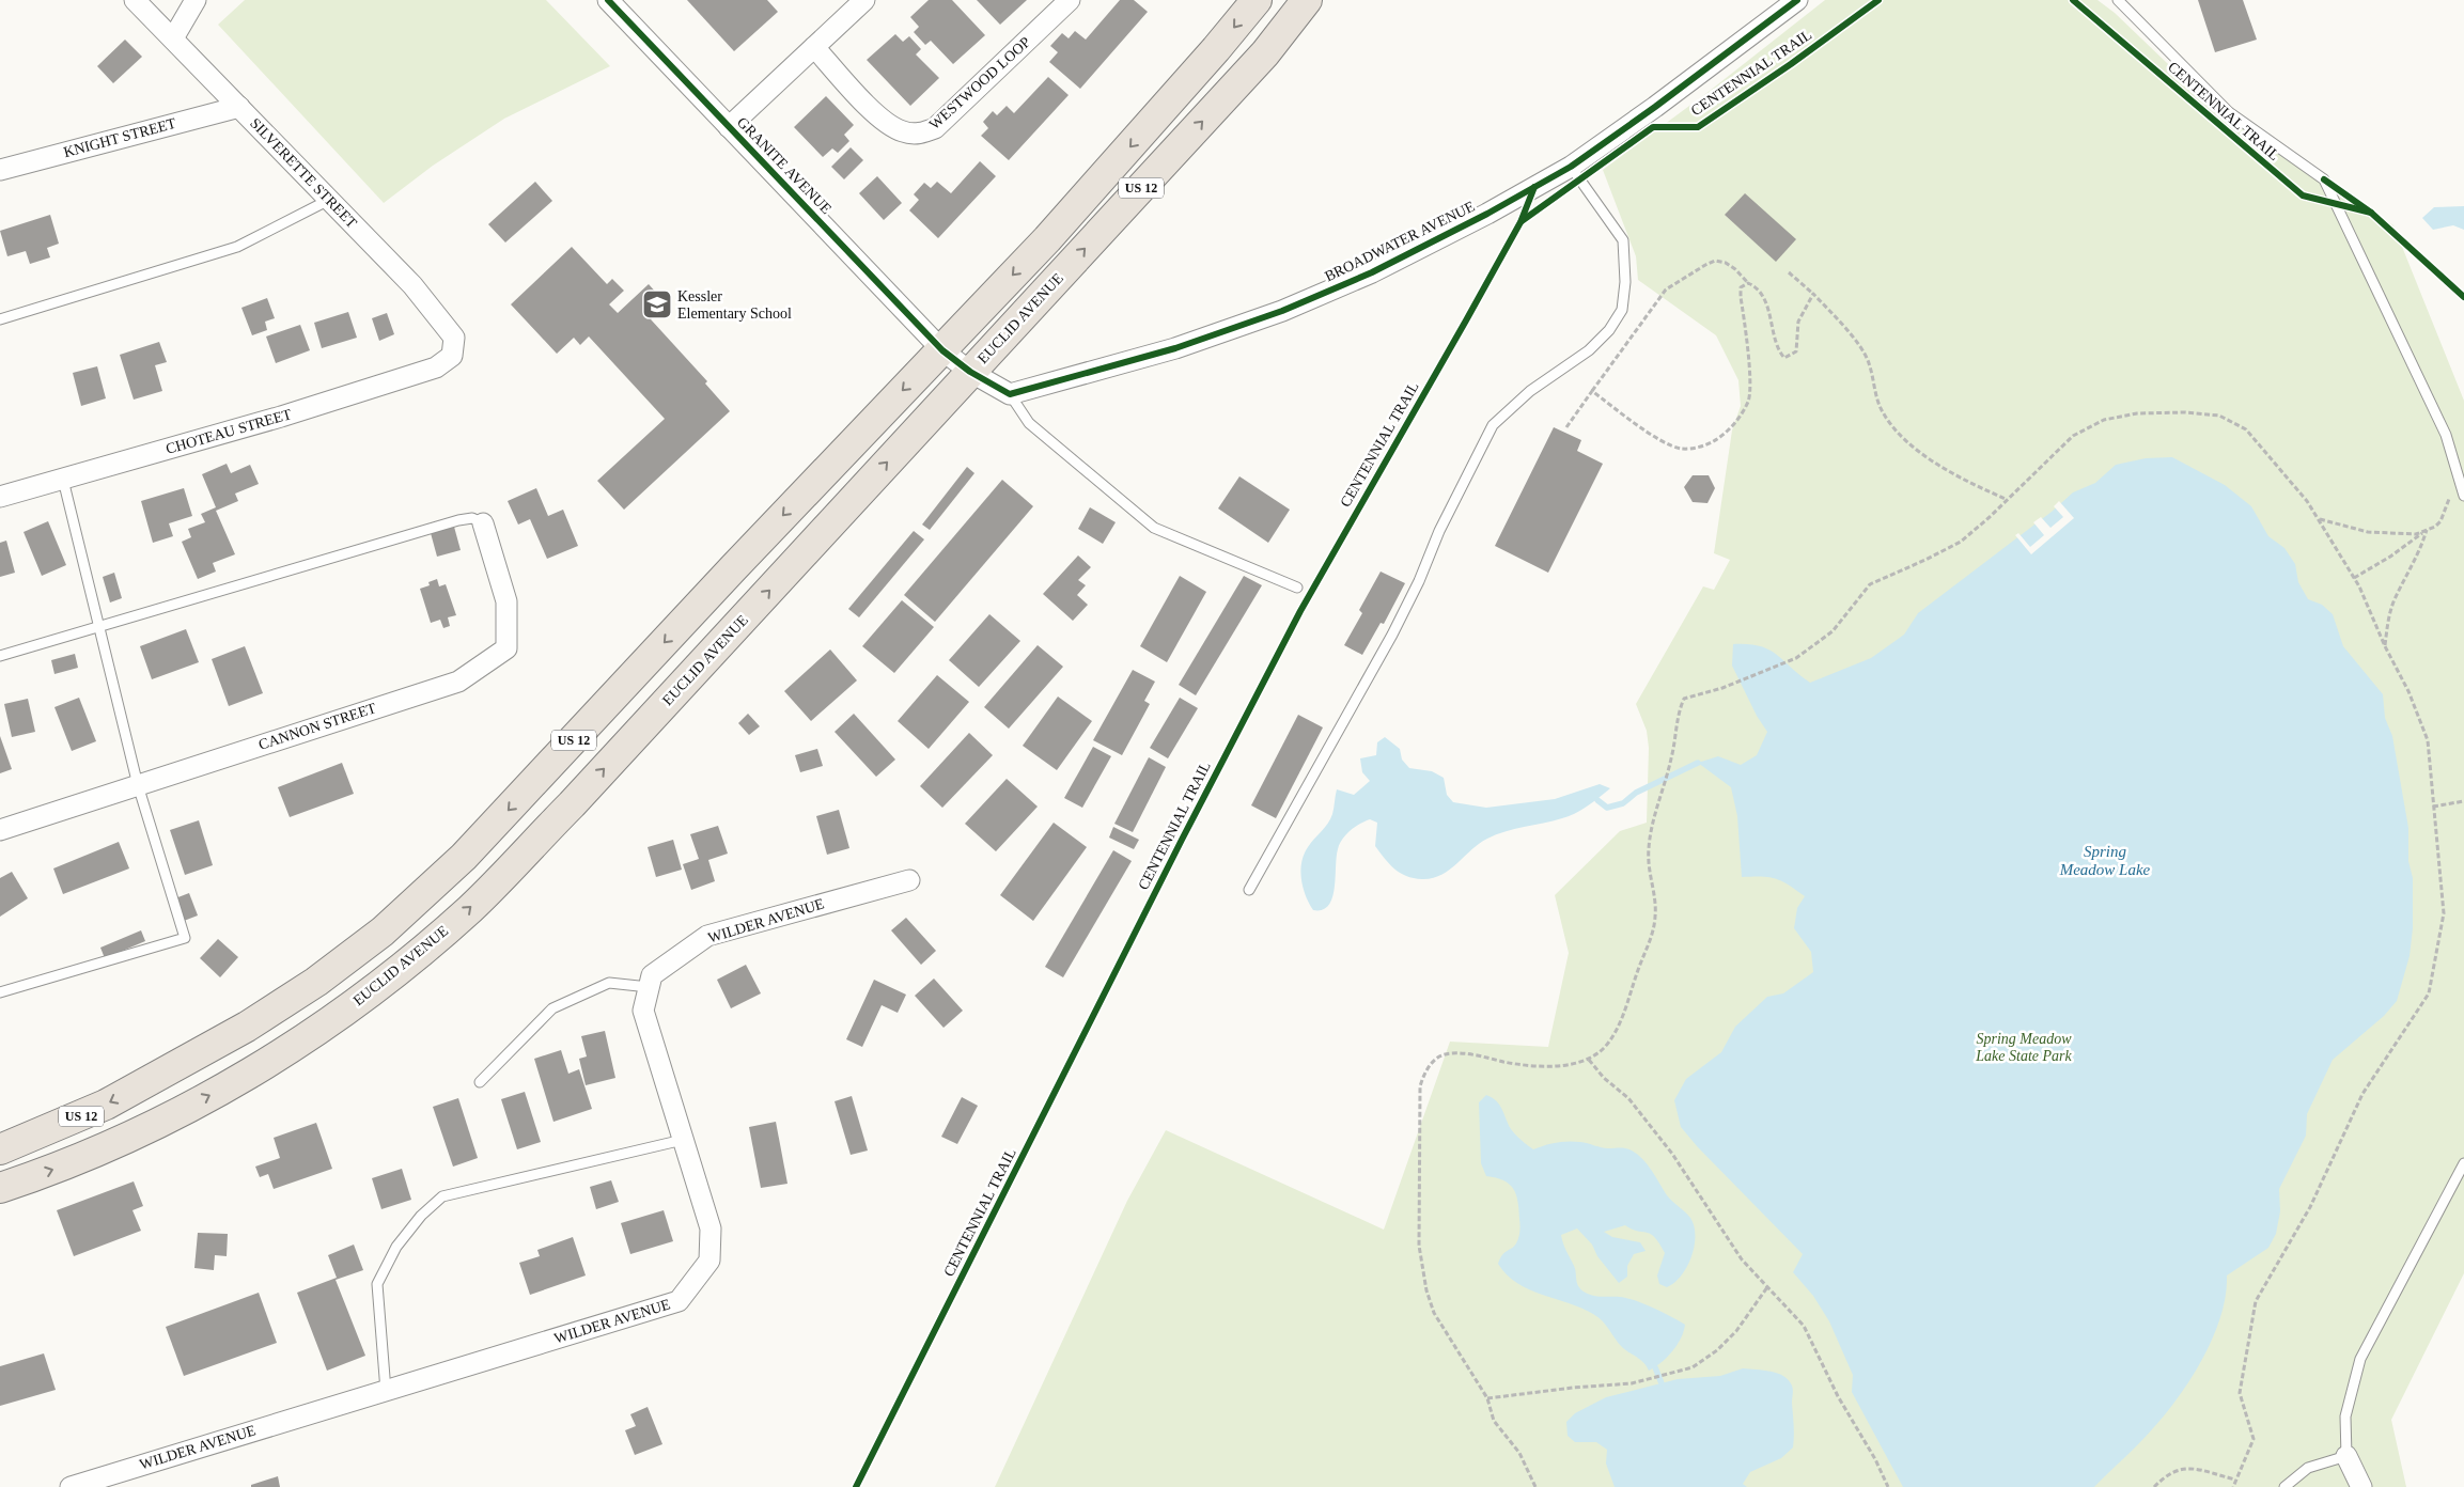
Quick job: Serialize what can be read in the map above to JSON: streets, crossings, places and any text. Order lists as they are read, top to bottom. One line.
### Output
{"streets":{"highway":["US 12","EUCLID AVENUE"],"street":["WESTWOOD LOOP","KNIGHT STREET","GRANITE AVENUE","SILVERETTE STREET","BROADWATER AVENUE","CHOTEAU STREET","CANNON STREET","WILDER AVENUE"],"cycle path":["CENTENNIAL TRAIL"]},"crossings":[["KNIGHT STREET","SILVERETTE STREET"],["GRANITE AVENUE","US 12"],["GRANITE AVENUE","EUCLID AVENUE"],["SILVERETTE STREET","CHOTEAU STREET"]],"water":["Spring Meadow Lake"],"parks":["Spring Meadow Lake State Park"],"places":{"school or university":["Kessler Elementary School"]}}
